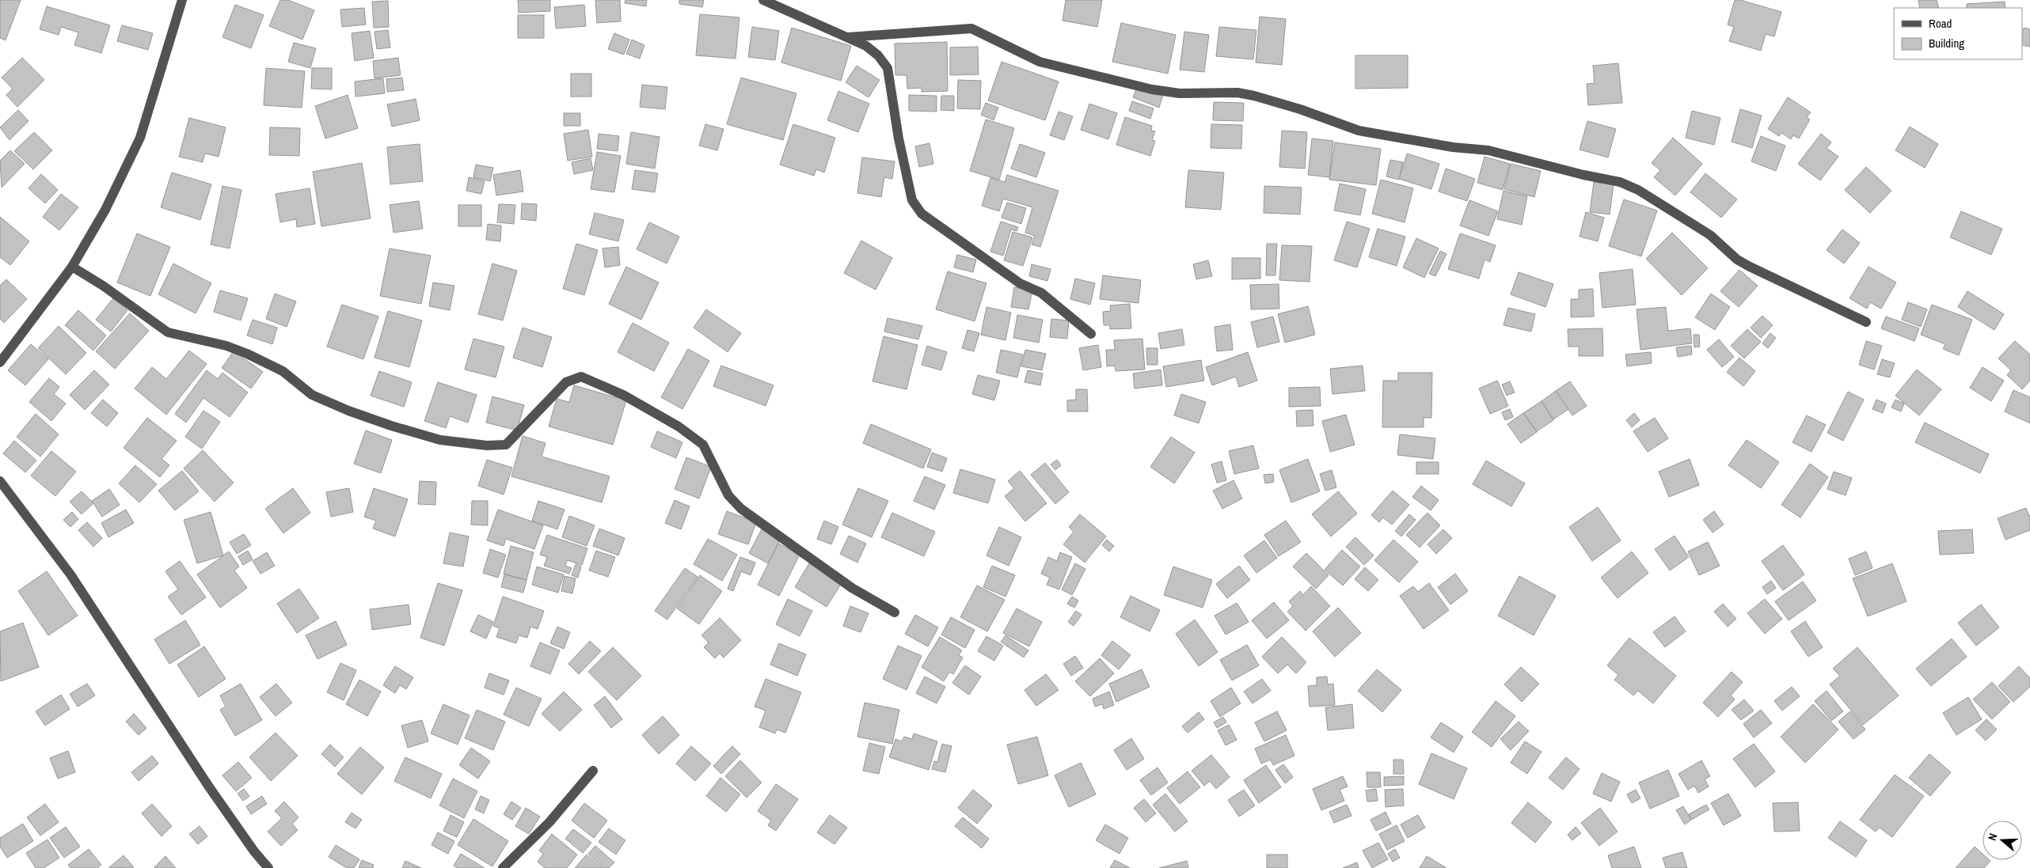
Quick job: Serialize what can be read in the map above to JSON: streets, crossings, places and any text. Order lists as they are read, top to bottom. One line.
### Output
{"legend":["Road","Building"],"north":"left"}
